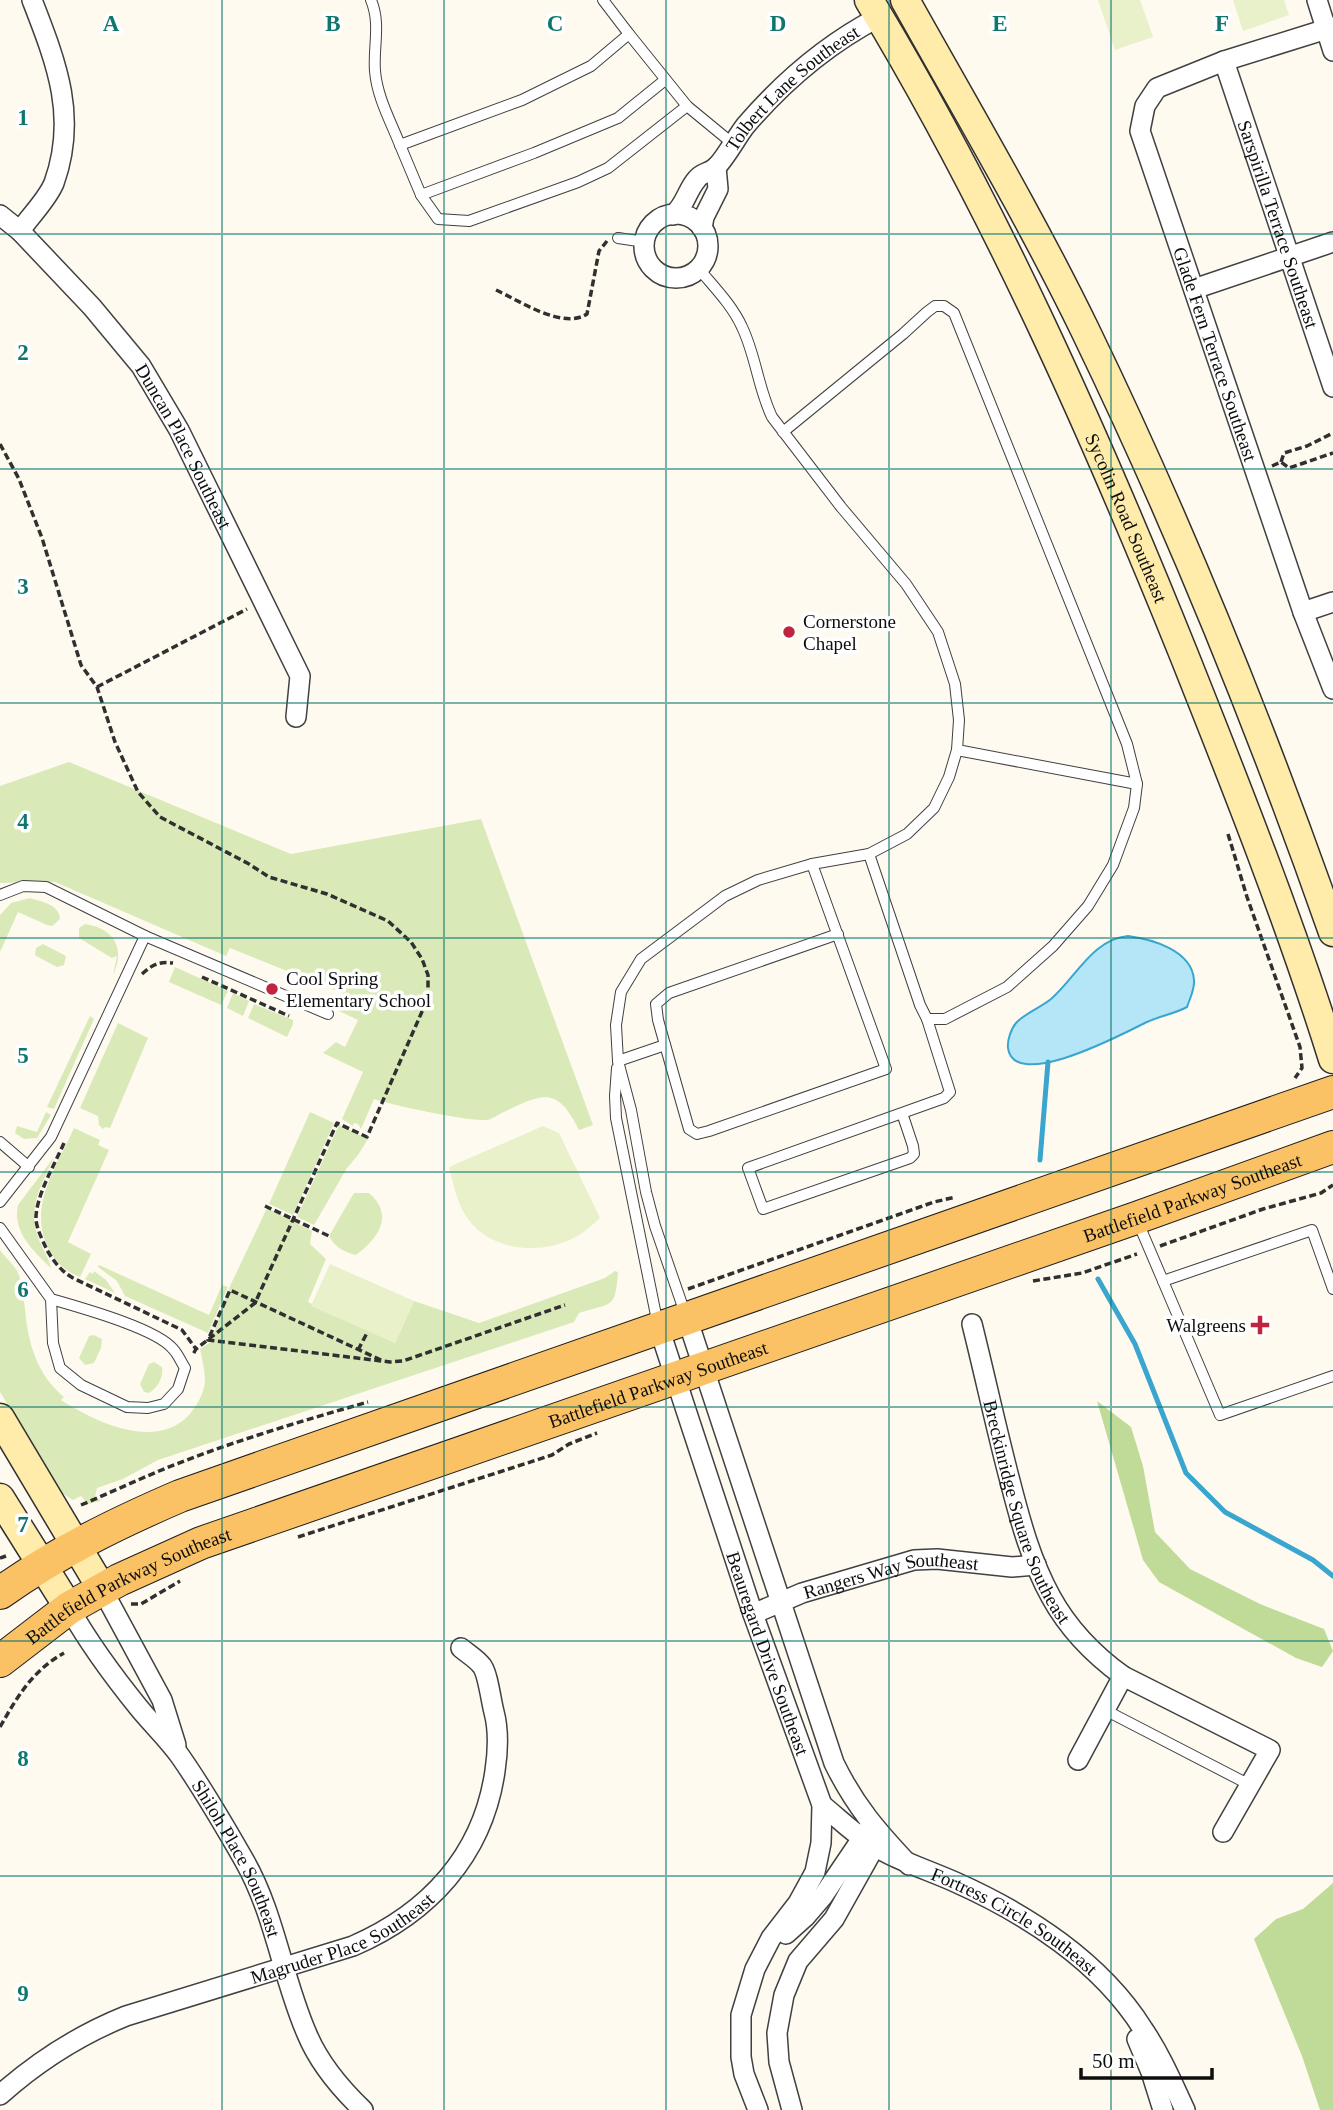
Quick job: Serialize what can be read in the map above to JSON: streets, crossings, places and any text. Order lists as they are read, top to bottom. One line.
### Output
{"streets":{"main road":["Tolbert Lane Southeast","Sycolin Road Southeast","Battlefield Parkway Southeast"],"street":["Sarspirilla Terrace Southeast","Glade Fern Terrace Southeast","Duncan Place Southeast","Breckinridge Square Southeast","Rangers Way Southeast","Beauregard Drive Southeast","Shiloh Place Southeast","Fortress Circle Southeast","Magruder Place Southeast"]},"crossings":[["Tolbert Lane Southeast","Sycolin Road Southeast"],["Sarspirilla Terrace Southeast","Glade Fern Terrace Southeast"],["Battlefield Parkway Southeast","Beauregard Drive Southeast"],["Battlefield Parkway Southeast","Shiloh Place Southeast"],["Breckinridge Square Southeast","Rangers Way Southeast"],["Rangers Way Southeast","Beauregard Drive Southeast"],["Beauregard Drive Southeast","Fortress Circle Southeast"],["Shiloh Place Southeast","Magruder Place Southeast"]],"places":{"other":["Cornerstone Chapel","Cool Spring Elementary School"],"health":["Walgreens"]},"scale_bar":"50 m","grid":{"columns":["A","B","C","D","E","F"],"rows":["1","2","3","4","5","6","7","8","9"]}}
